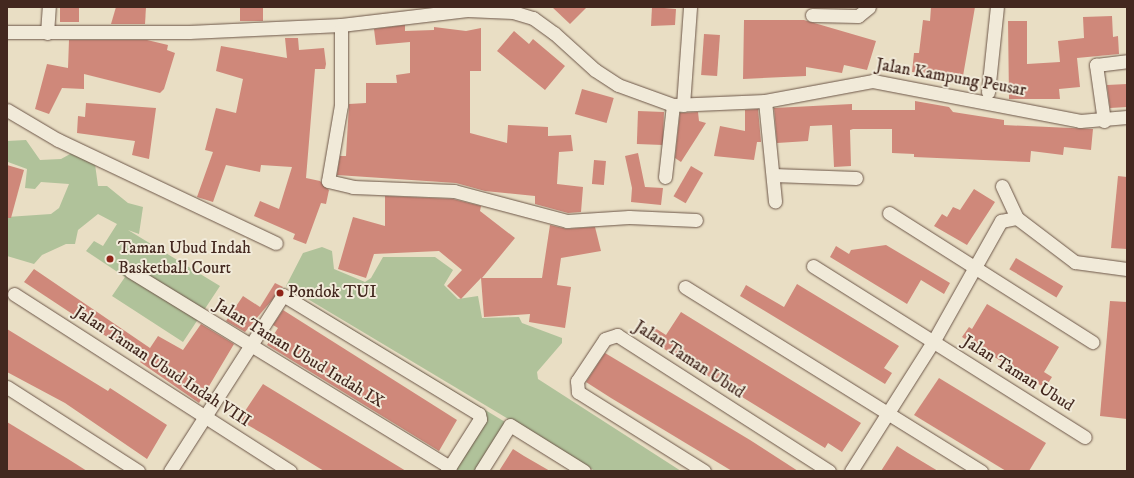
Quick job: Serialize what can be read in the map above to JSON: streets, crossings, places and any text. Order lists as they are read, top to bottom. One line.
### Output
{"streets":{"street":["Jalan Kampung Peusar","Jalan Taman Ubud Indah IX","Jalan Taman Ubud","Jalan Taman Ubud Indah VIII"]},"places":["Taman Ubud Indah Basketball Court","Pondok TUI"]}
